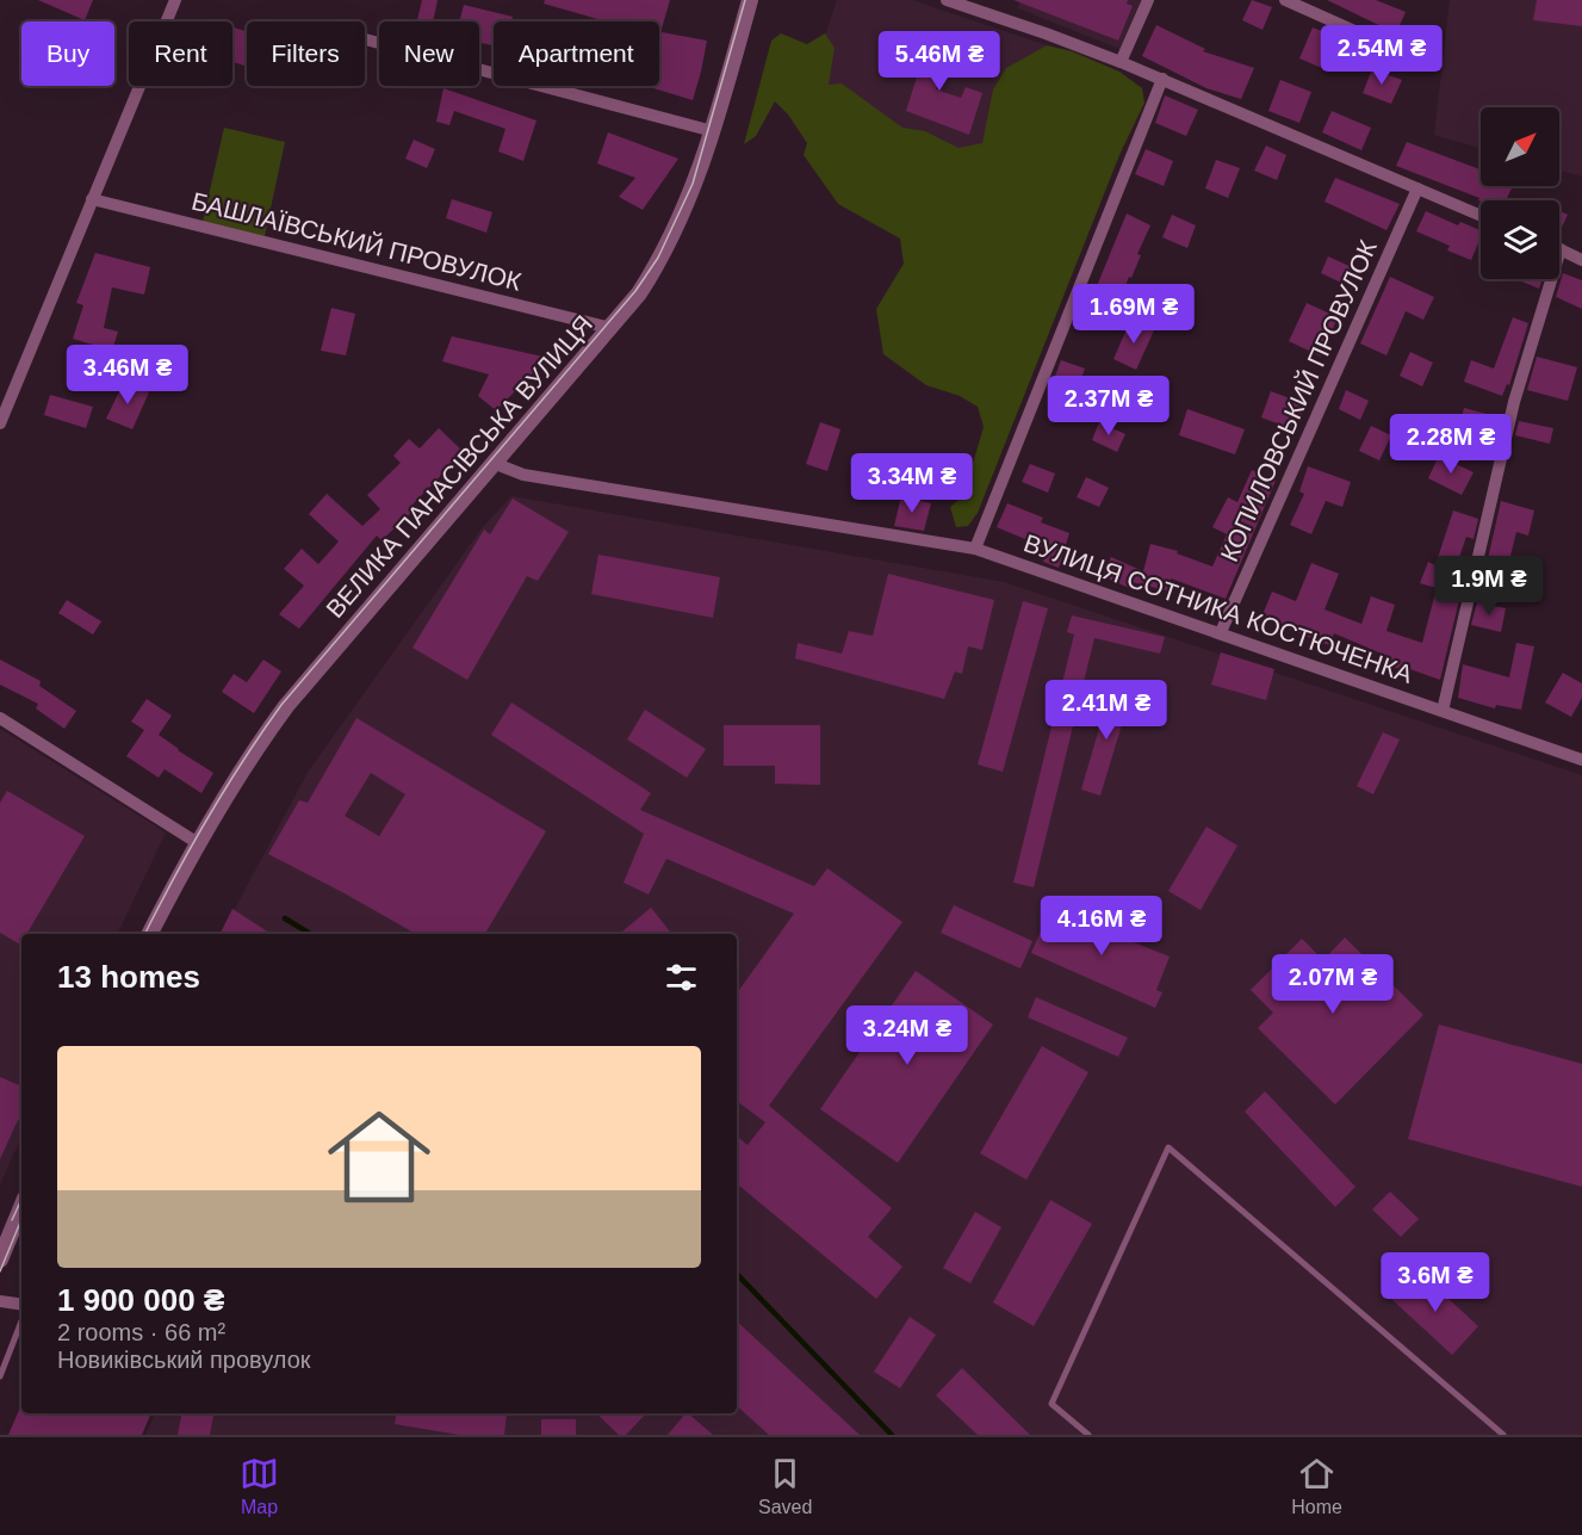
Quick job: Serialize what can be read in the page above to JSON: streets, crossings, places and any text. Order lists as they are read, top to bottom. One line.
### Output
{"streets":{"street":["БАШЛАЇВСЬКИЙ ПРОВУЛОК","КОПИЛОВСЬКИЙ ПРОВУЛОК","ВЕЛИКА ПАНАСІВСЬКА ВУЛИЦЯ","ВУЛИЦЯ СОТНИКА КОСТЮЧЕНКА"]},"crossings":[["БАШЛАЇВСЬКИЙ ПРОВУЛОК","ВЕЛИКА ПАНАСІВСЬКА ВУЛИЦЯ"],["КОПИЛОВСЬКИЙ ПРОВУЛОК","ВУЛИЦЯ СОТНИКА КОСТЮЧЕНКА"],["ВЕЛИКА ПАНАСІВСЬКА ВУЛИЦЯ","ВУЛИЦЯ СОТНИКА КОСТЮЧЕНКА"]],"north":"top right","page":{"chip":["Buy","Rent","Filters","New","Apartment"],"price":["2.54M ₴","5.46M ₴","1.69M ₴","3.46M ₴","2.37M ₴","2.28M ₴","3.34M ₴","1.9M ₴","2.41M ₴","4.16M ₴","2.07M ₴","3.24M ₴","3.6M ₴"],"heading":"13 homes","list":[{"name":"1 900 000 ₴","note":"2 rooms · 66 m² · Новиківський провулок"}],"tabs":["Map","Saved","Home"]}}
